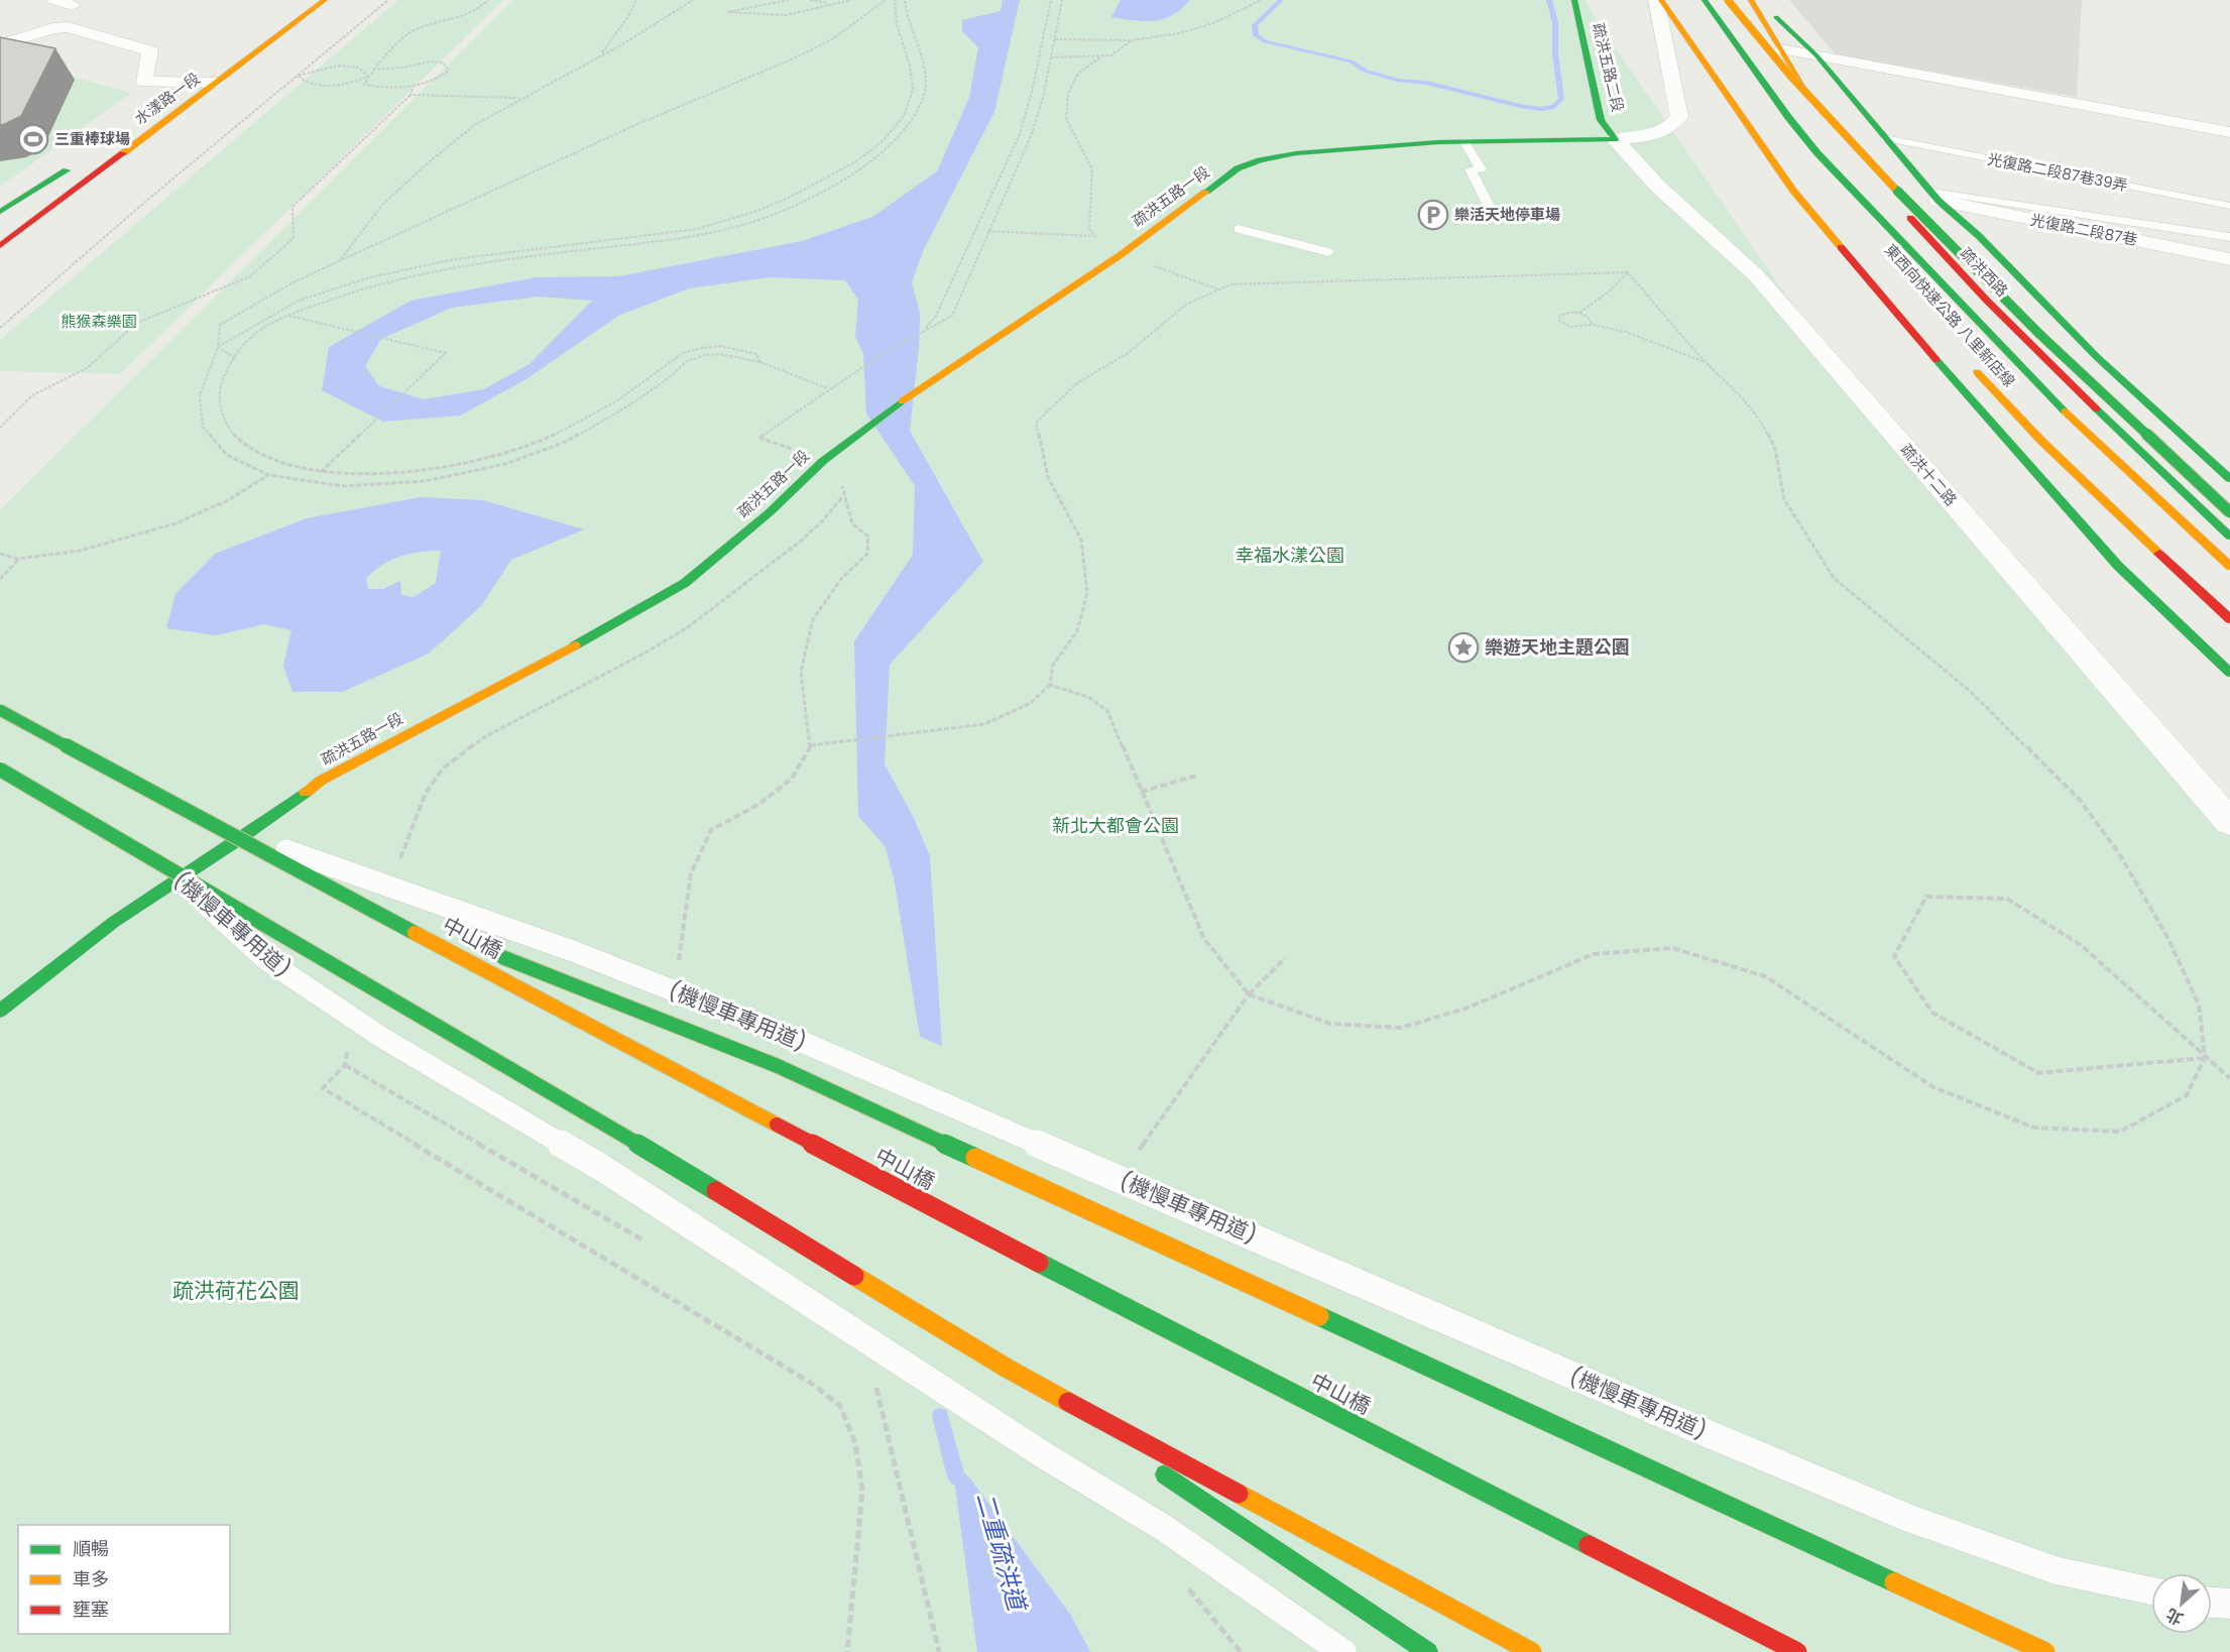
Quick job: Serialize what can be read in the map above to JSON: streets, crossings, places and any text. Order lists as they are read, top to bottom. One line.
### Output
{"streets":{"main road":["疏洪五路二段","水漾路一段","疏洪五路一段","疏洪西路","東西向快速公路 八里新店線","中山橋"],"street":["光復路二段87巷","疏洪十二路"],"lane":["光復路二段87巷39弄","(機慢車專用道)"]},"crossings":[["疏洪五路二段","疏洪五路一段"],["疏洪五路二段","疏洪十二路"],["光復路二段87巷39弄","疏洪西路"],["疏洪五路一段","疏洪十二路"],["光復路二段87巷","疏洪西路"],["(機慢車專用道)","中山橋"]],"water":["二重疏洪道"],"parks":["熊猴森樂園","幸福水漾公園","新北大都會公園","疏洪荷花公園"],"places":{"sports":["三重棒球場"],"parking":["樂活天地停車場"],"place":["樂遊天地主題公園"]},"legend":["順暢","車多","壅塞"],"north":"bottom left"}
